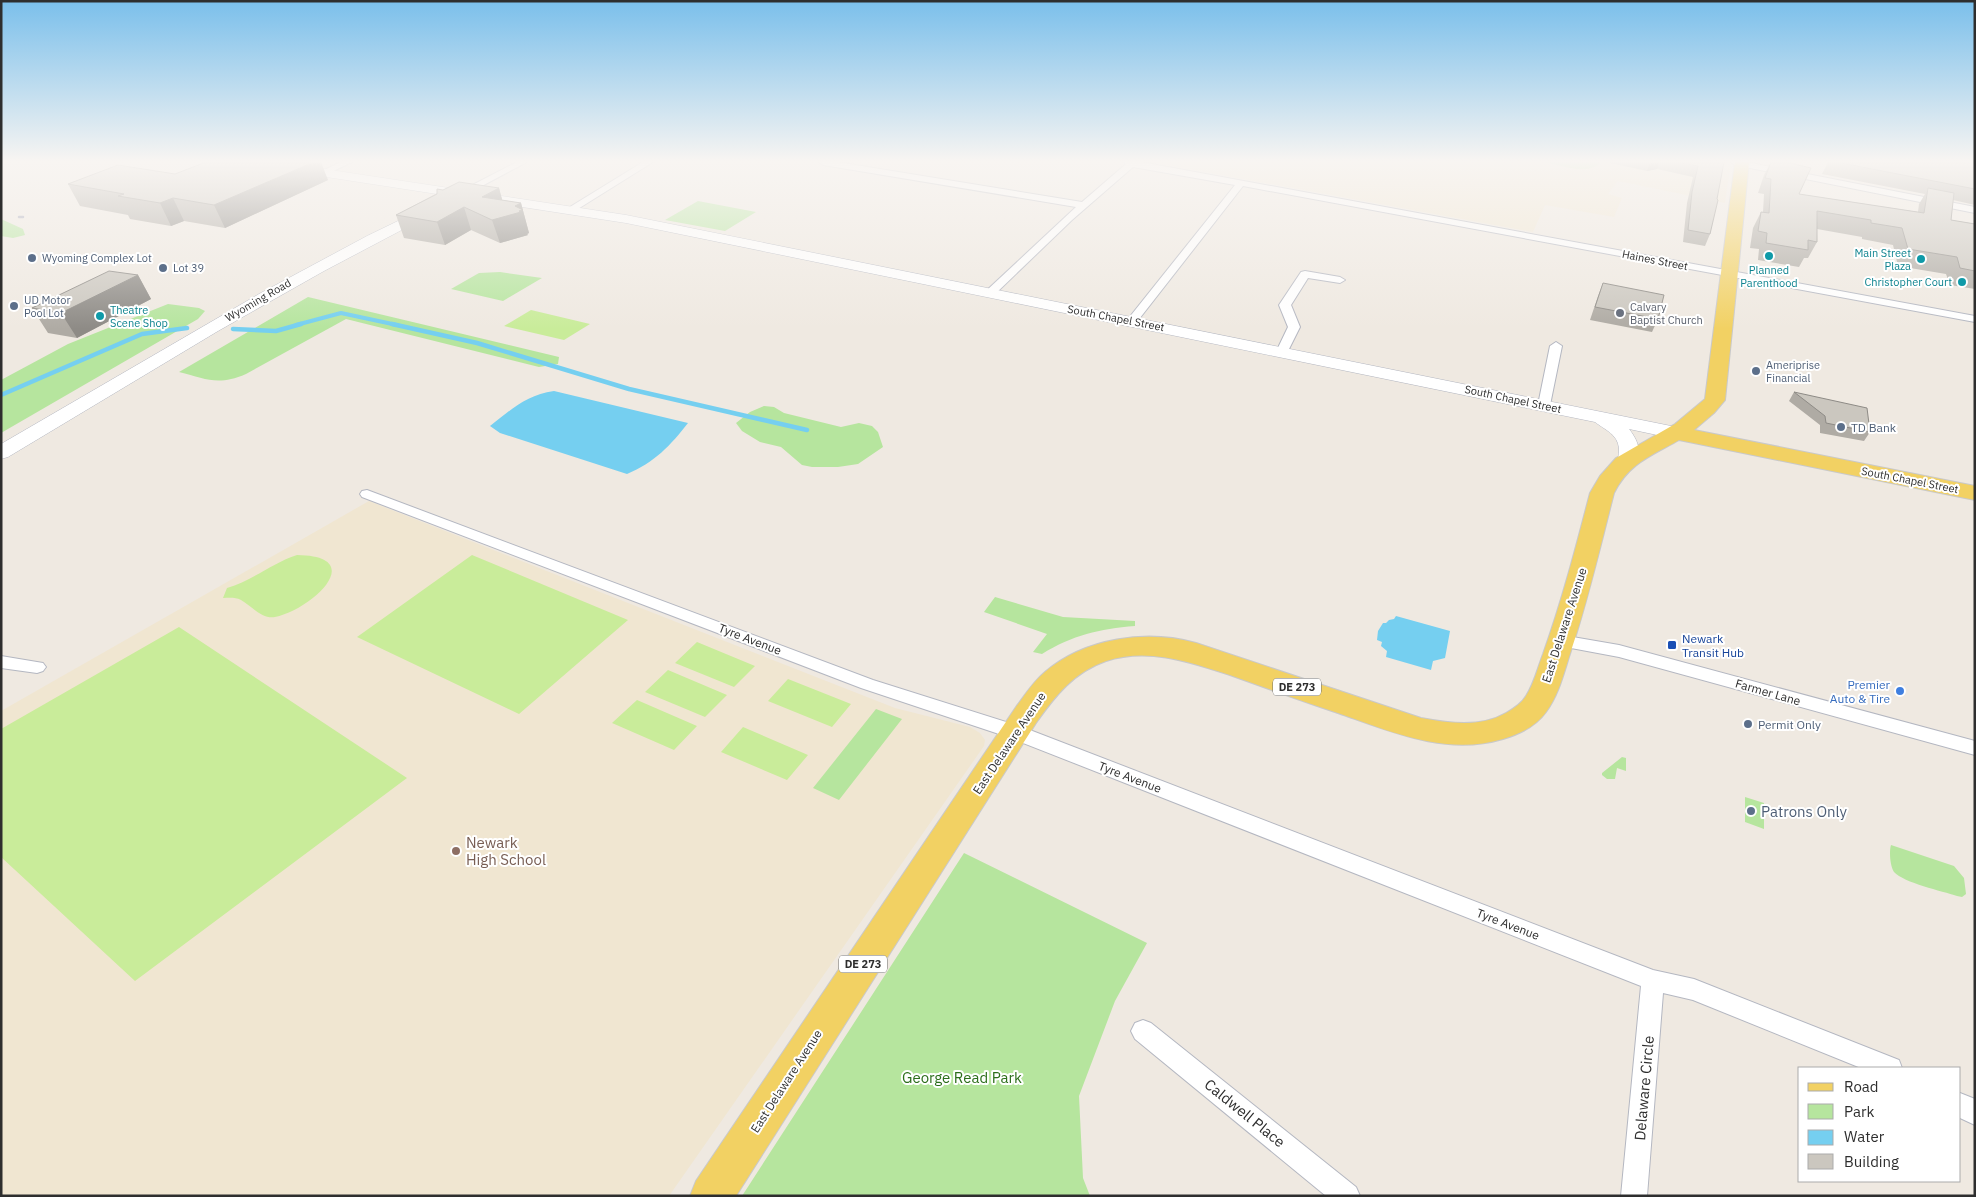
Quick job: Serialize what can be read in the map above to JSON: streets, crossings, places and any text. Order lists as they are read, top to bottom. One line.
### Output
{"streets":{"main road":["South Chapel Street","East Delaware Avenue","DE 273"],"street":["Haines Street","Wyoming Road","Tyre Avenue","Farmer Lane","Delaware Circle","Caldwell Place"]},"crossings":[["Haines Street","East Delaware Avenue"],["South Chapel Street","East Delaware Avenue"],["East Delaware Avenue","Tyre Avenue"],["East Delaware Avenue","Farmer Lane"],["Tyre Avenue","Delaware Circle"]],"parks":["George Read Park"],"places":{"other":["Planned Parenthood","Wyoming Complex Lot","Main Street Plaza","Lot 39","Christopher Court","UD Motor Pool Lot","Calvary Baptist Church","Theatre Scene Shop","Ameriprise Financial","TD Bank","Premier Auto & Tire","Permit Only","Patrons Only","Newark High School"],"transit":["Newark Transit Hub"]},"legend":["Road","Park","Water","Building"]}
